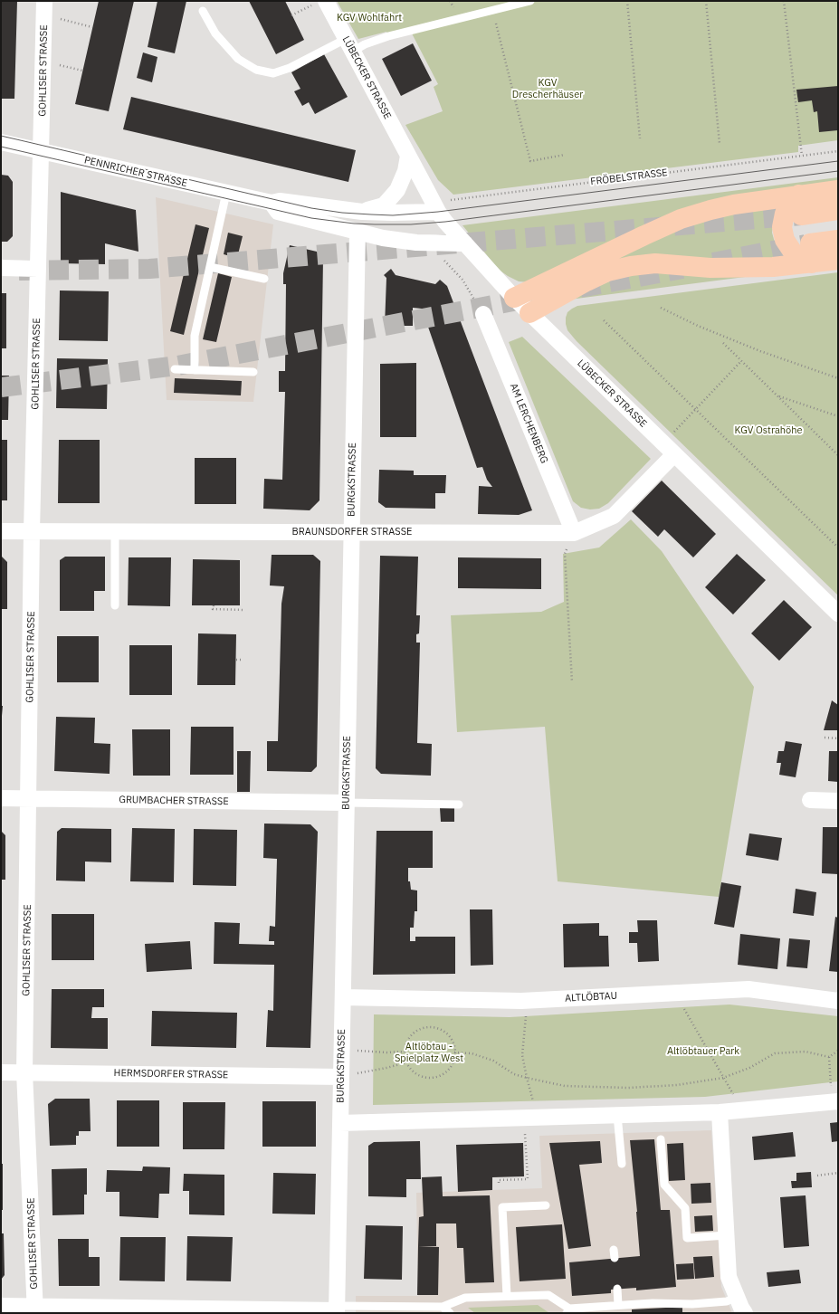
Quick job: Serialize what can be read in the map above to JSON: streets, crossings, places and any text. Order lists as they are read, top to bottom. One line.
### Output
{"streets":{"street":["GOHLISER STRASSE","LÜBECKER STRASSE","PENNRICHER STRASSE","AM LERCHENBERG","BURGKSTRASSE","BRAUNSDORFER STRASSE","GRUMBACHER STRASSE","ALTLÖBTAU","HERMSDORFER STRASSE"],"path":["FRÖBELSTRASSE"]},"crossings":[["GOHLISER STRASSE","PENNRICHER STRASSE"],["GOHLISER STRASSE","BRAUNSDORFER STRASSE"],["GOHLISER STRASSE","GRUMBACHER STRASSE"],["GOHLISER STRASSE","HERMSDORFER STRASSE"],["LÜBECKER STRASSE","PENNRICHER STRASSE"],["LÜBECKER STRASSE","FRÖBELSTRASSE"],["LÜBECKER STRASSE","BRAUNSDORFER STRASSE"],["PENNRICHER STRASSE","BURGKSTRASSE"],["AM LERCHENBERG","BRAUNSDORFER STRASSE"],["BURGKSTRASSE","BRAUNSDORFER STRASSE"],["BURGKSTRASSE","GRUMBACHER STRASSE"],["BURGKSTRASSE","ALTLÖBTAU"],["BURGKSTRASSE","HERMSDORFER STRASSE"]],"parks":["KGV Wohlfahrt","KGV Drescherhäuser","KGV Ostrahöhe","Altlöbtau - Spielplatz West","Altlöbtauer Park"]}
